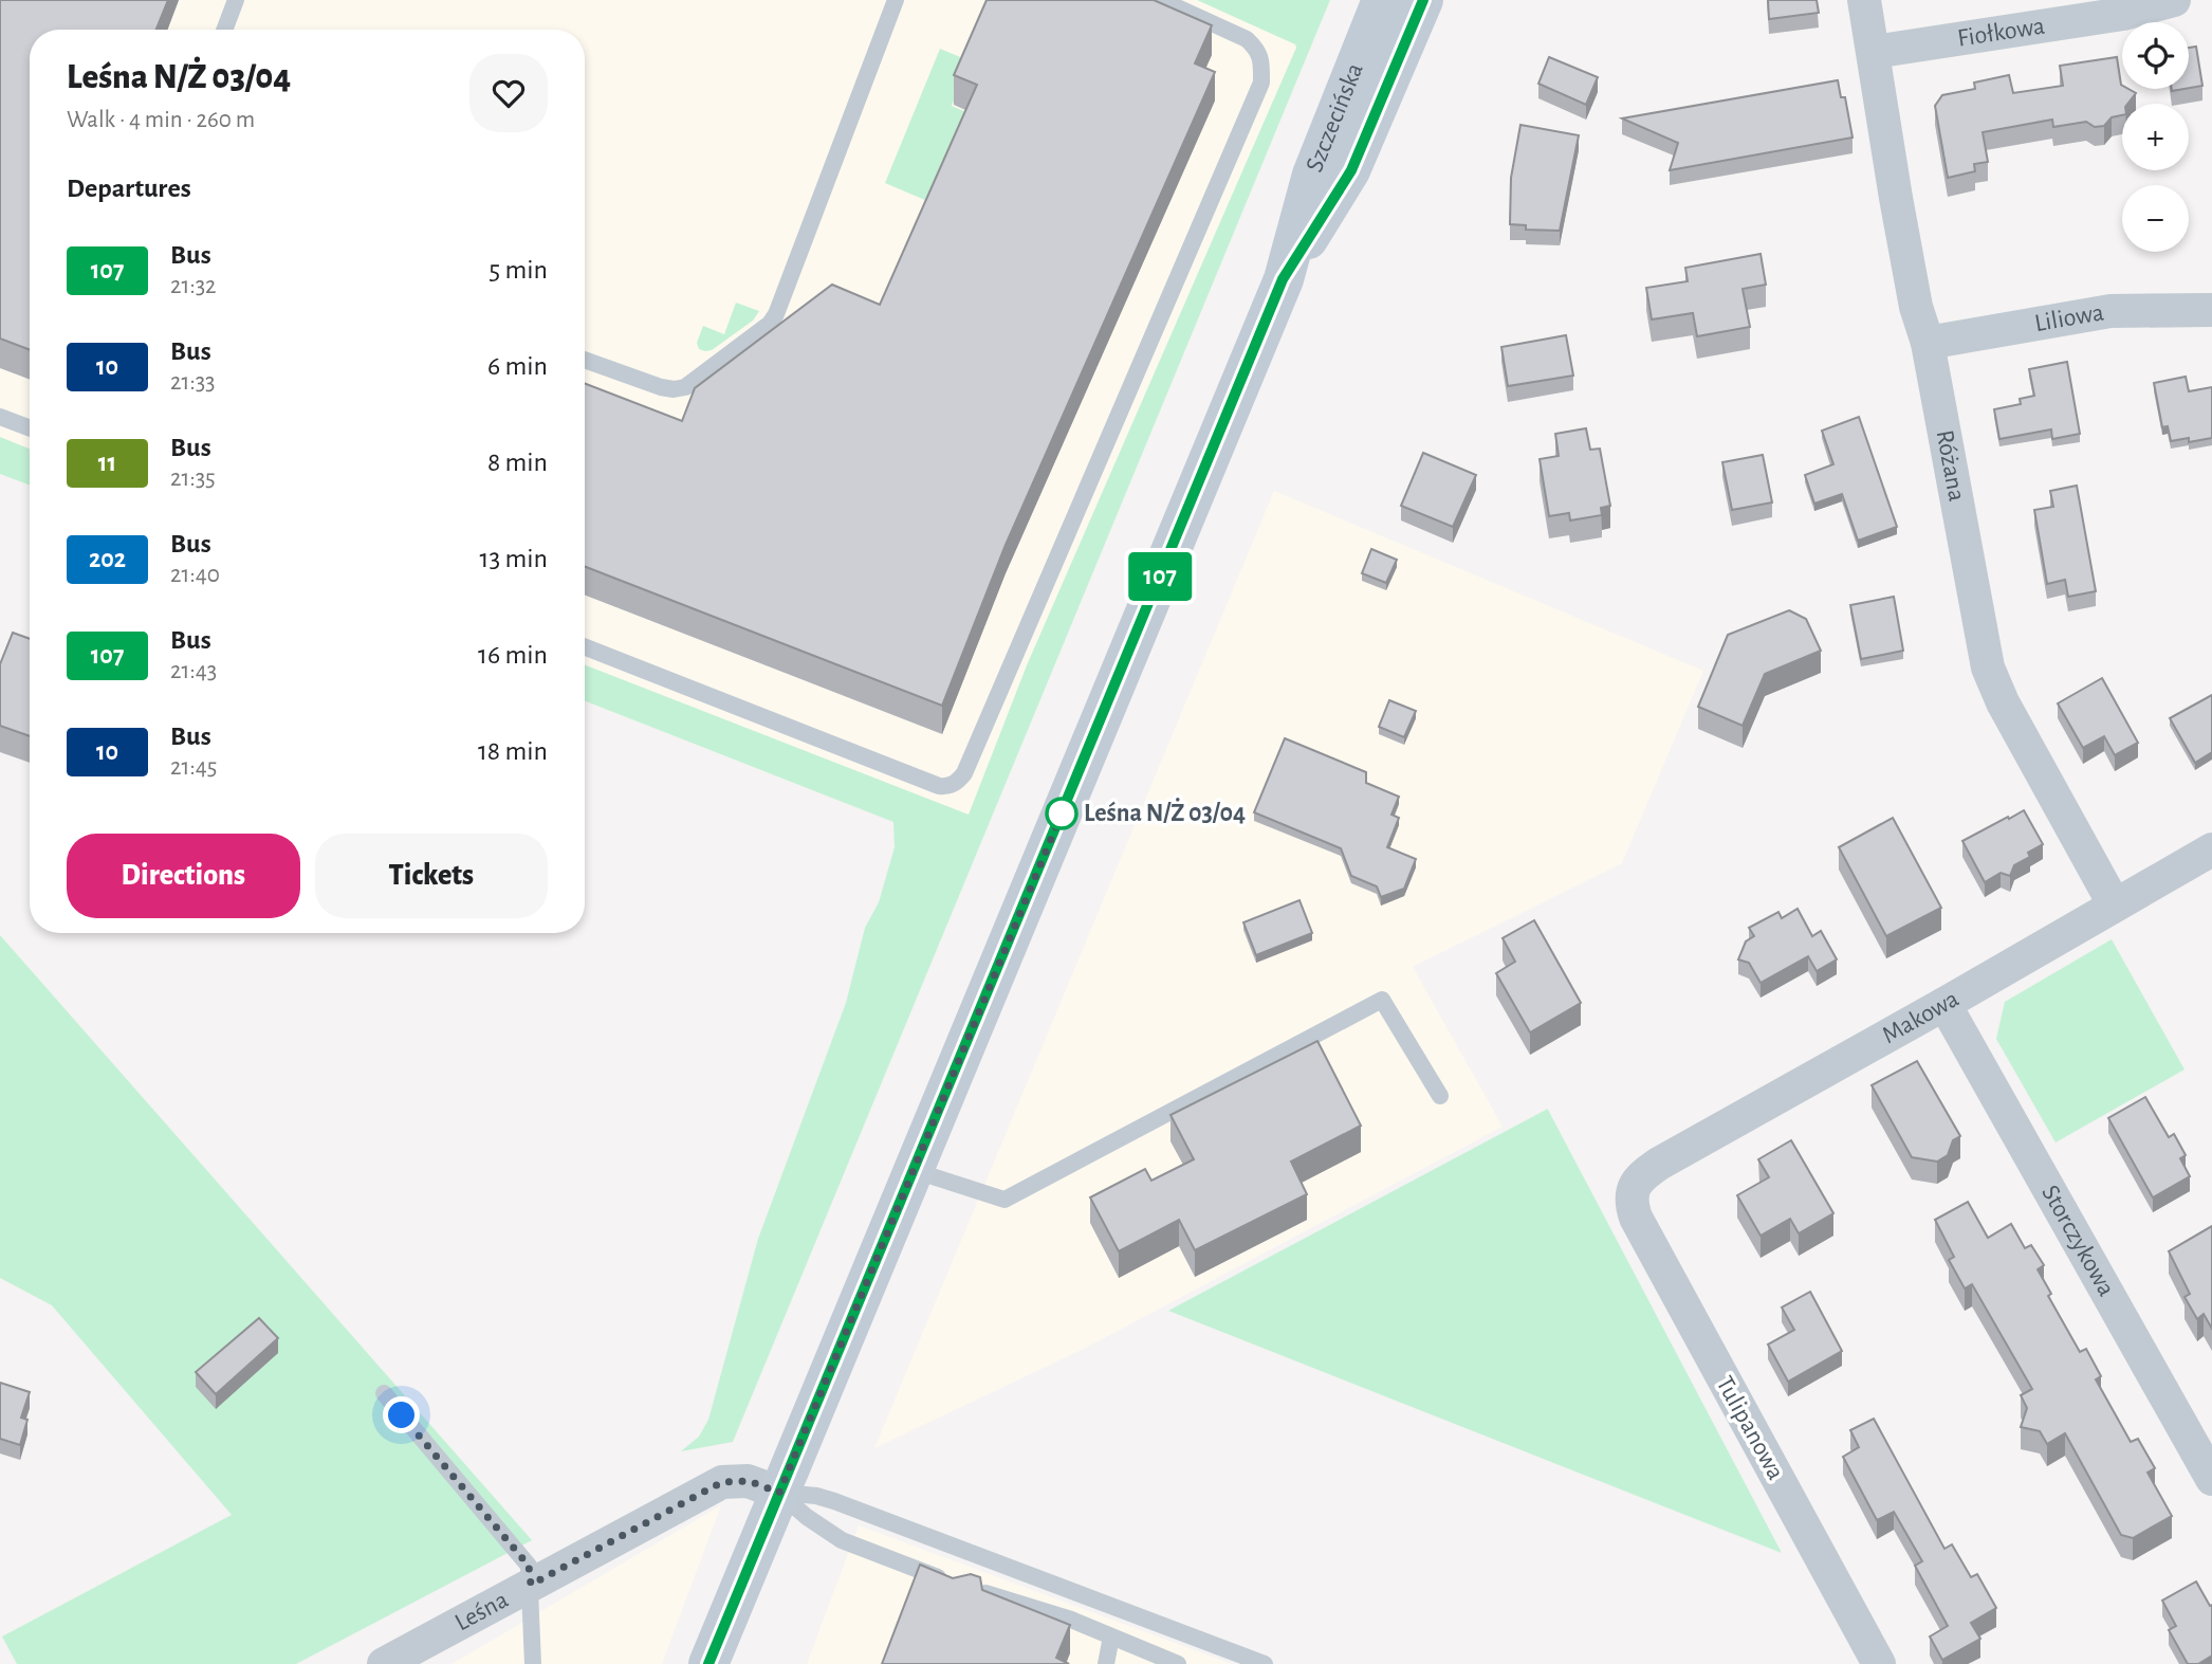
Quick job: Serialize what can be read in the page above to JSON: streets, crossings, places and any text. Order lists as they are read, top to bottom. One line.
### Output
{"streets":{"main road":["Szczecińska"],"street":["Fiołkowa","Liliowa","Różana","Makowa","Storczykowa","Tulipanowa","Leśna"]},"crossings":[["Fiołkowa","Różana"],["Szczecińska","Leśna"],["Liliowa","Różana"],["Różana","Makowa"],["Makowa","Storczykowa"],["Makowa","Tulipanowa"]],"places":["Leśna N/Ż 03/04"],"lines":["bus line 107"],"page":{"on_map":"107","map_buttons":["+","−"],"heading":[["Leśna N/Ż 03/04","Walk · 4 min · 260 m"],"Departures"],"list":[{"mark":"107","name":"Bus","note":"21:32","value":"5 min"},{"mark":"10","name":"Bus","note":"21:33","value":"6 min"},{"mark":"11","name":"Bus","note":"21:35","value":"8 min"},{"mark":"202","name":"Bus","note":"21:40","value":"13 min"},{"mark":"107","name":"Bus","note":"21:43","value":"16 min"},{"mark":"10","name":"Bus","note":"21:45","value":"18 min"}],"buttons":["Directions","Tickets"]}}
